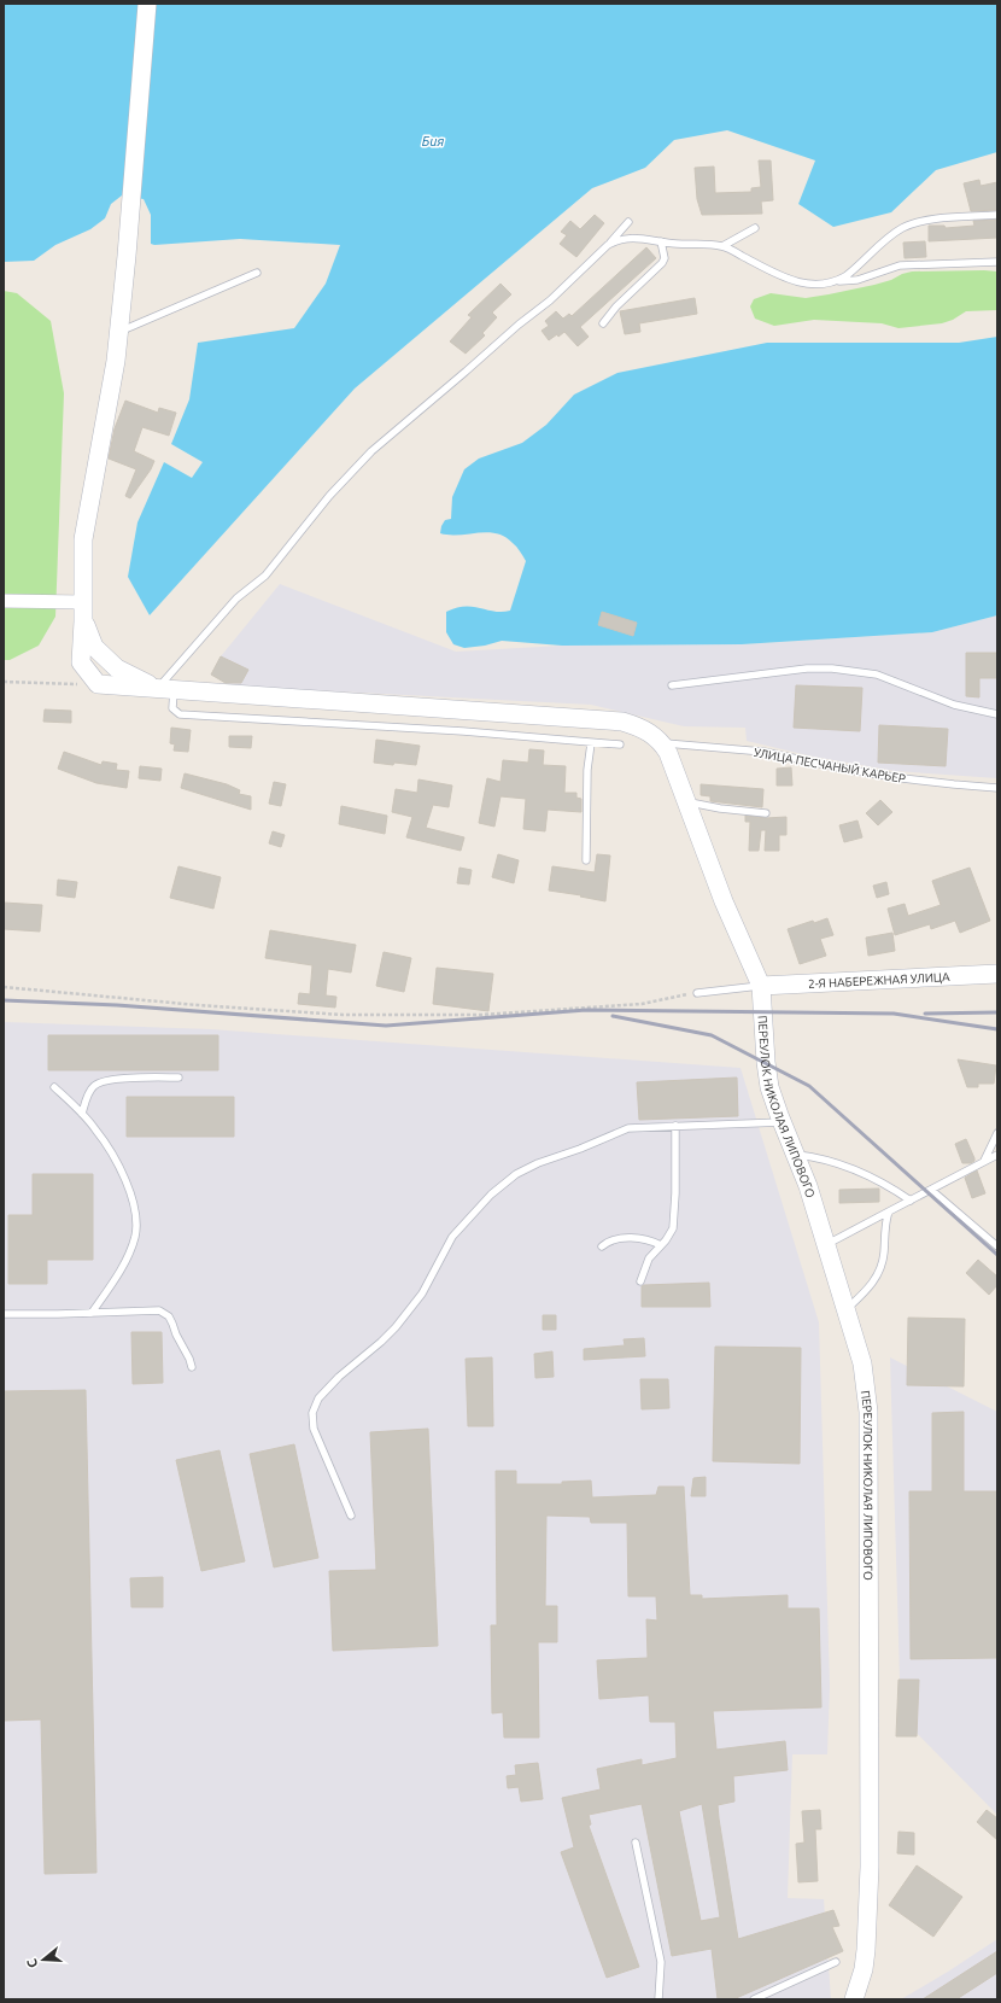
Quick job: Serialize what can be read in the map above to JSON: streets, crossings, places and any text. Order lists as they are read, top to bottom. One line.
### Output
{"streets":{"street":["2-Я НАБЕРЕЖНАЯ УЛИЦА","ПЕРЕУЛОК НИКОЛАЯ ЛИПОВОГО"],"lane":["УЛИЦА ПЕСЧАНЫЙ КАРЬЕР"]},"crossings":[["2-Я НАБЕРЕЖНАЯ УЛИЦА","ПЕРЕУЛОК НИКОЛАЯ ЛИПОВОГО"]],"water":["Бия"],"north":"left"}
